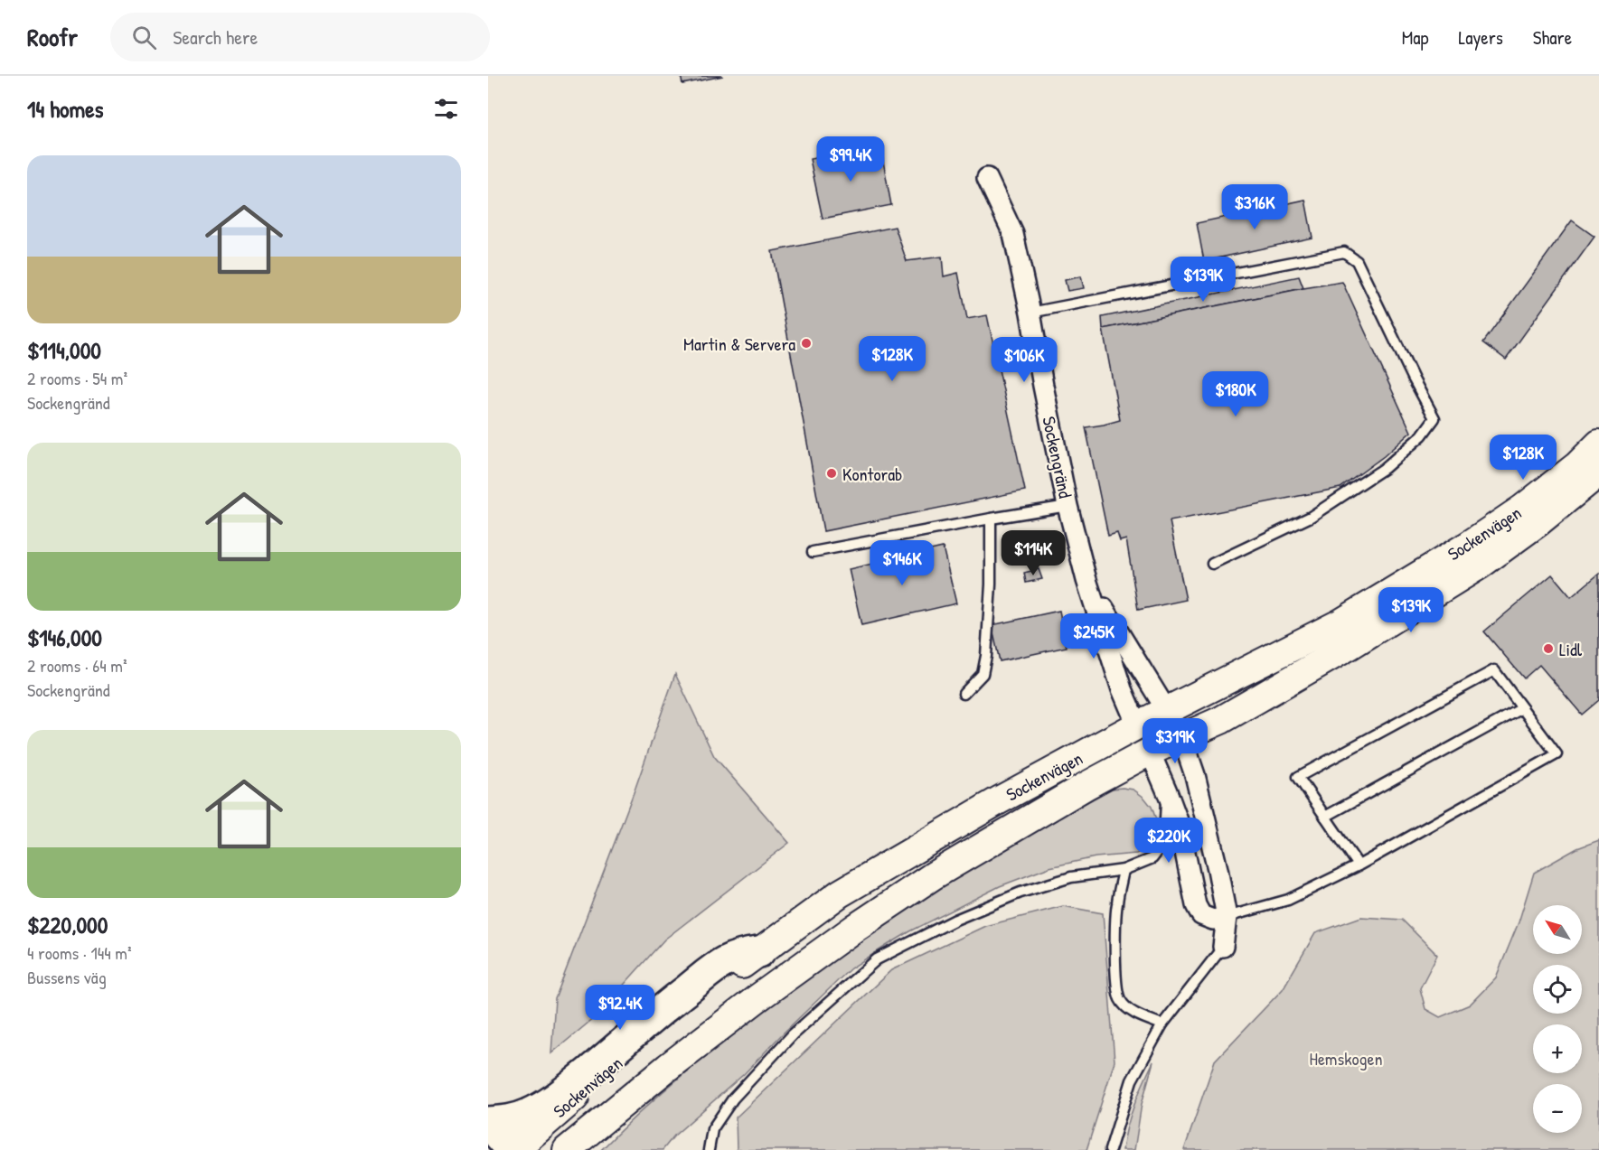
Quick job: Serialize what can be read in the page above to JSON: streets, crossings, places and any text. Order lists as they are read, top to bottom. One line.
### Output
{"streets":{"main road":["Sockenvägen"],"street":["Sockengränd"]},"crossings":[["Sockengränd","Sockenvägen"]],"parks":["Hemskogen"],"places":["Martin & Servera","Kontorab","Lidl"],"north":"top left","page":{"header":"Roofr","search":"Search here","nav":["Map","Layers","Share"],"heading":"14 homes","price":["$99.4K","$316K","$139K","$128K","$106K","$180K","$128K","$114K","$146K","$139K","$245K","$319K","$220K","$92.4K"],"list":[{"name":"$114,000","note":"2 rooms · 54 m² · Sockengränd"},{"name":"$146,000","note":"2 rooms · 64 m² · Sockengränd"},{"name":"$220,000","note":"4 rooms · 144 m² · Bussens väg"}],"map_buttons":["+","−"]}}
